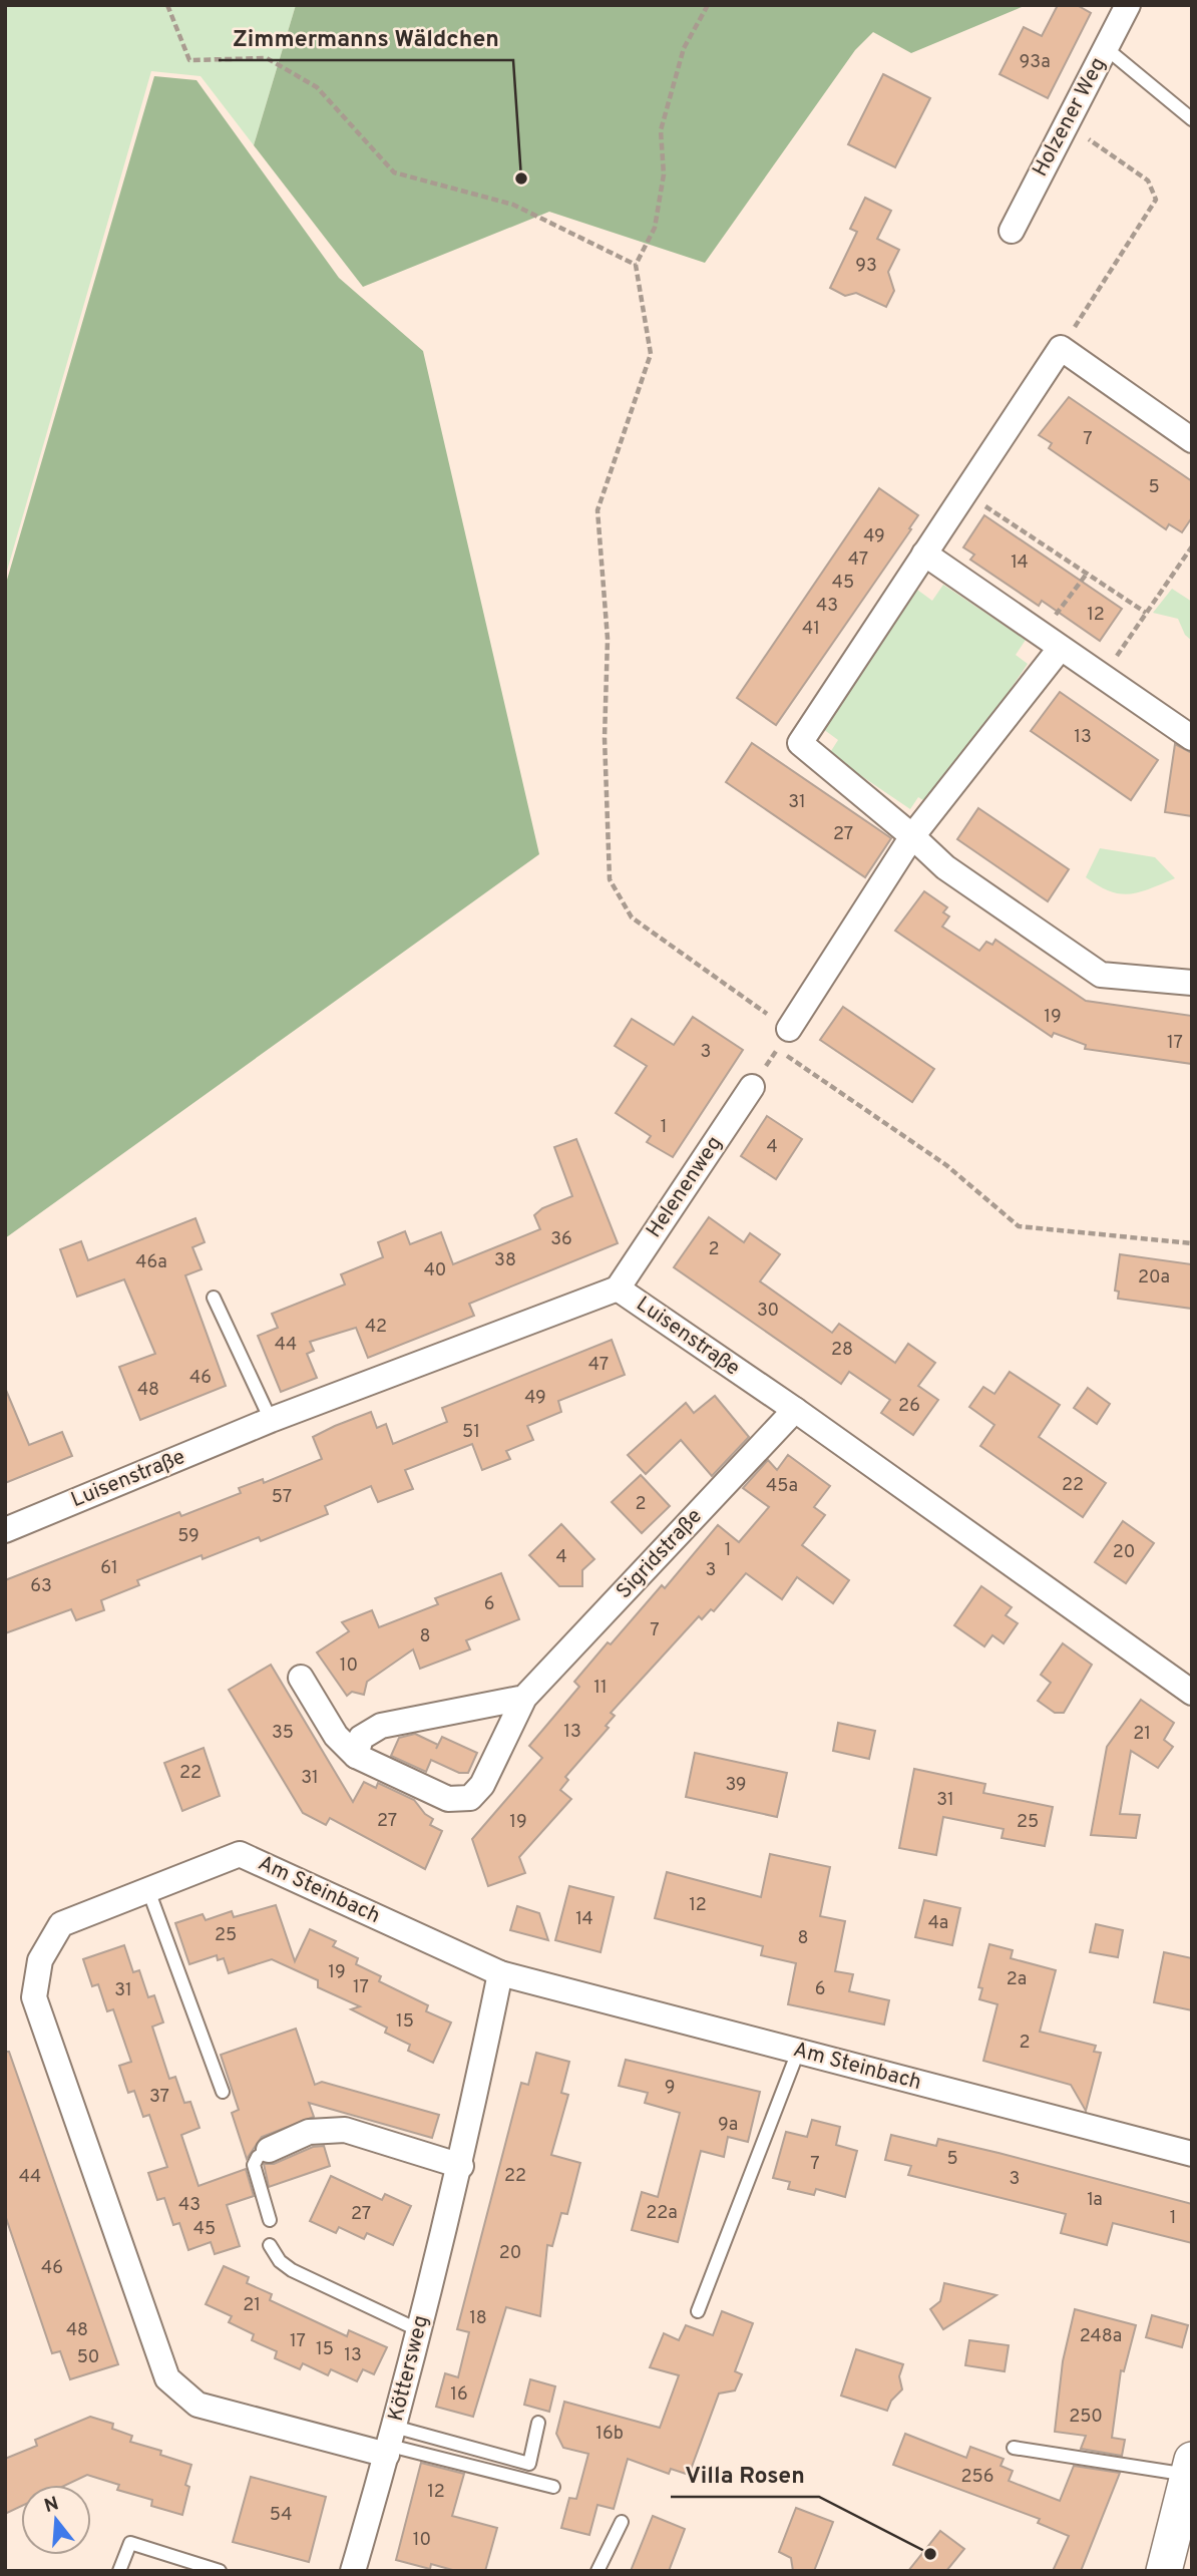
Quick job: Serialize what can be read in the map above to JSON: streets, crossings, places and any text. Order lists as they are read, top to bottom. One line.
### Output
{"streets":{"street":["Holzener Weg","Helenenweg","Luisenstraße","Sigridstraße","Am Steinbach","Köttersweg"]},"crossings":[["Helenenweg","Luisenstraße"],["Luisenstraße","Sigridstraße"],["Am Steinbach","Köttersweg"]],"places":["Zimmermanns Wäldchen","Villa Rosen"],"house_numbers":["93a","93","7","5","49","47","14","45","43","12","41","13","31","27","19","17","3","1","4","36","2","38","46a","40","20a","30","42","44","28","47","46","48","49","26","51","22","45a","57","2","59","1","20","4","61","3","63","6","7","8","10","11","13","35","21","22","31","39","31","27","19","25","12","14","4a","25","8","19","2a","17","6","31","15","2","9","37","9a","5","7","22","44","3","1a","43","22a","27","1","45","20","46","21","18","48","248a","17","15","13","50","16","250","16b","256","12","54","10"],"north":"top"}
